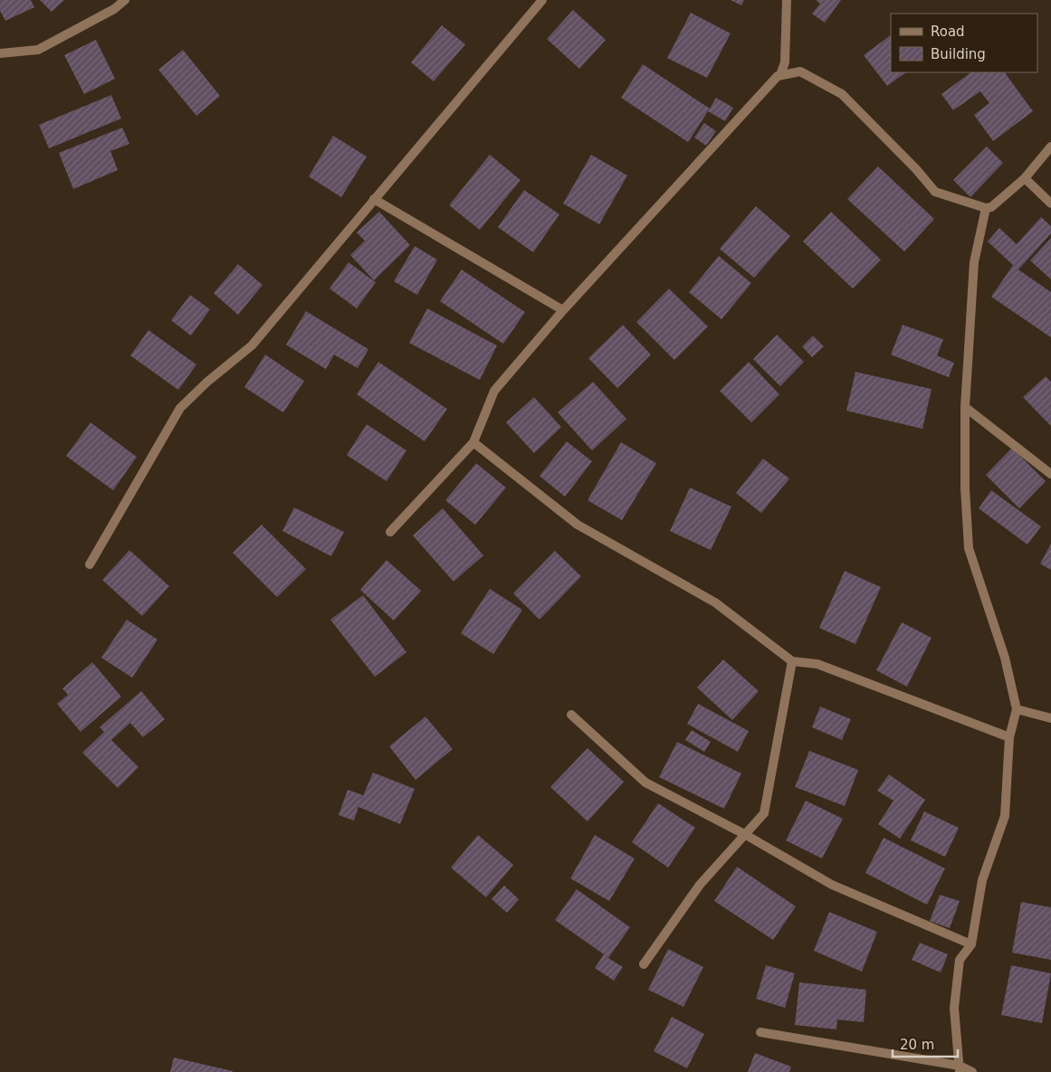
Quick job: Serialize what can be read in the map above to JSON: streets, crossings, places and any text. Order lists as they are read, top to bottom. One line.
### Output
{"legend":["Road","Building"],"scale_bar":"20 m"}
